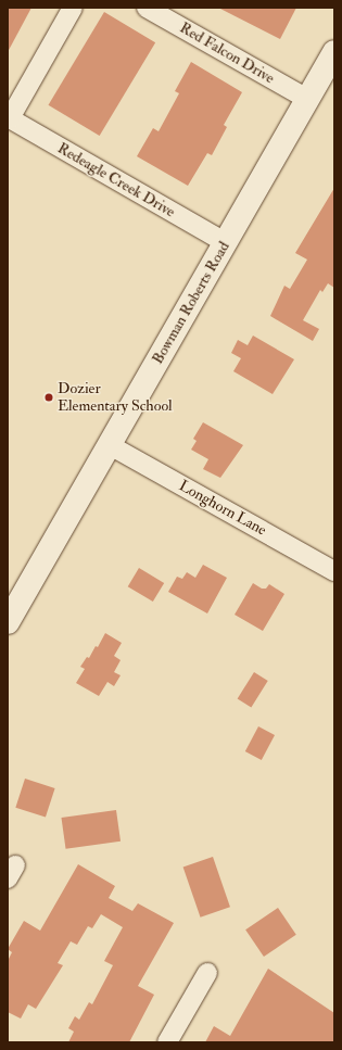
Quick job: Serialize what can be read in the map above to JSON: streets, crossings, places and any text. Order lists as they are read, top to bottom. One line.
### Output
{"streets":{"street":["Red Falcon Drive","Redeagle Creek Drive","Bowman Roberts Road","Longhorn Lane"]},"crossings":[["Red Falcon Drive","Bowman Roberts Road"],["Redeagle Creek Drive","Bowman Roberts Road"],["Bowman Roberts Road","Longhorn Lane"]],"places":["Dozier Elementary School"]}
